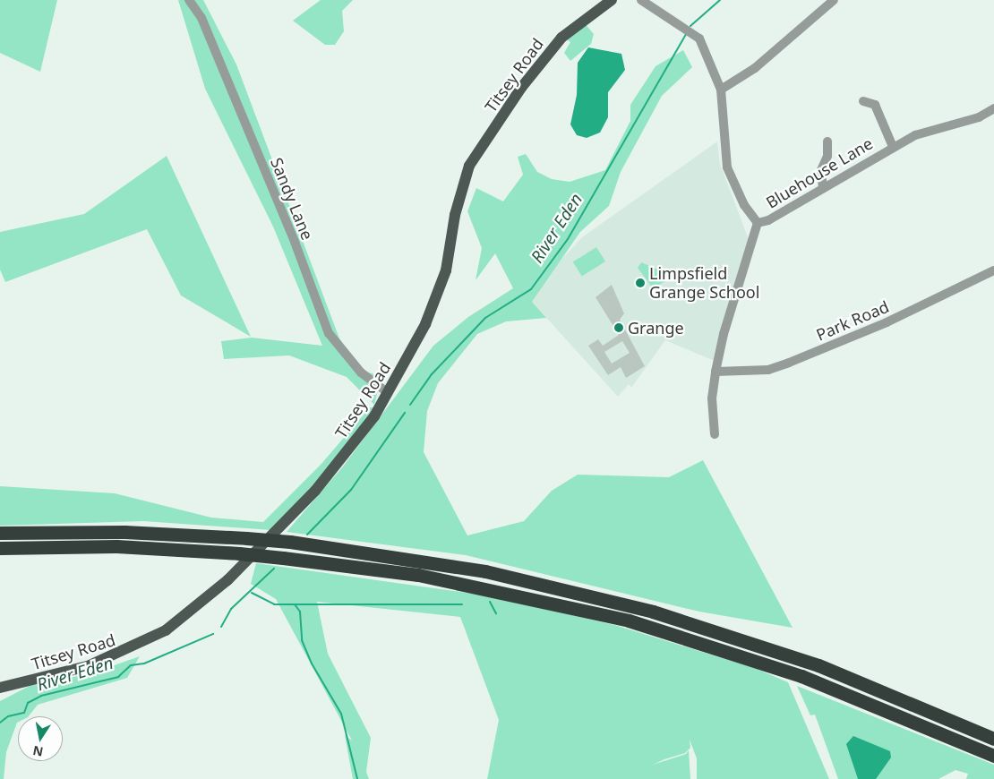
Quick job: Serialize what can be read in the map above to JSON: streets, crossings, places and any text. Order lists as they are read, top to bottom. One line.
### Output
{"streets":{"main road":["Titsey Road"],"street":["Bluehouse Lane","Sandy Lane","Park Road"]},"crossings":[["Titsey Road","Sandy Lane"]],"water":["River Eden"],"places":["Limpsfield Grange School","Grange"],"north":"bottom"}
